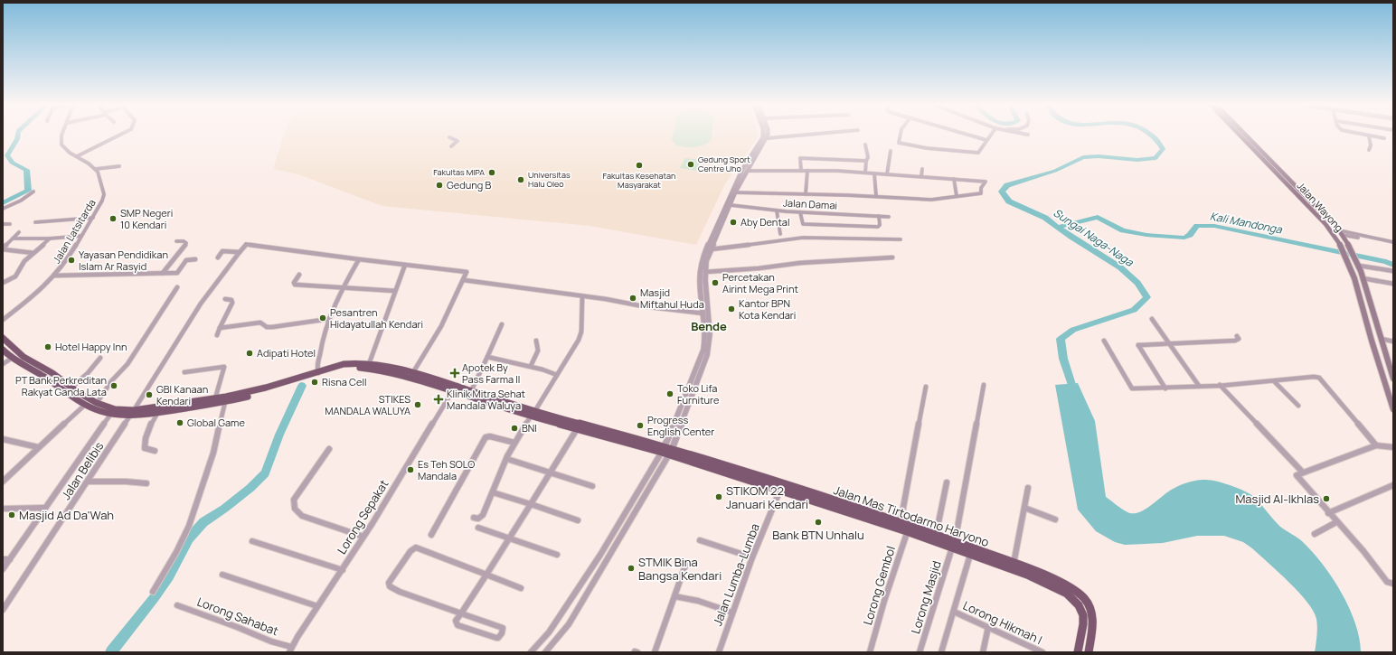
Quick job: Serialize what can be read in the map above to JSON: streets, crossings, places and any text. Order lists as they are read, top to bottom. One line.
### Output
{"streets":{"highway":["Jalan Mas Tirtodarmo Haryono"],"main road":["Jalan Wayong"],"street":["Jalan Damai","Jalan Latsitarda","Jalan Belibis","Lorong Sepakat","Jalan Lumba-Lumba","Lorong Gembol","Lorong Masjid","Lorong Sahabat","Lorong Hikmah I"]},"crossings":[["Jalan Mas Tirtodarmo Haryono","Jalan Lumba-Lumba"],["Jalan Mas Tirtodarmo Haryono","Lorong Gembol"],["Jalan Mas Tirtodarmo Haryono","Lorong Masjid"],["Lorong Sepakat","Lorong Sahabat"]],"districts":["Bende"],"water":["Kali Mandonga","Sungai Naga-Naga"],"places":{"other":["Gedung Sport Centre Uho","Fakultas Kesehatan Masyarakat","Fakultas MIPA","Universitas Halu Oleo","Gedung B","SMP Negeri 10 Kendari","Aby Dental","Yayasan Pendidikan Islam Ar Rasyid","Percetakan Airint Mega Print","Masjid Miftahul Huda","Kantor BPN Kota Kendari","Pesantren Hidayatullah Kendari","Hotel Happy Inn","Adipati Hotel","Risna Cell","PT Bank Perkreditan Rakyat Ganda Lata","Toko Lifa Furniture","GBI Kanaan Kendari","STIKES MANDALA WALUYA","Global Game","Progress English Center","BNI","Es Teh SOLO Mandala","STIKOM 22 Januari Kendari","Masjid Al-Ikhlas","Masjid Ad Da'Wah","Bank BTN Unhalu","STMIK Bina Bangsa Kendari"],"health":["Apotek By Pass Farma II","Klinik Mitra Sehat Mandala Waluya"]}}
